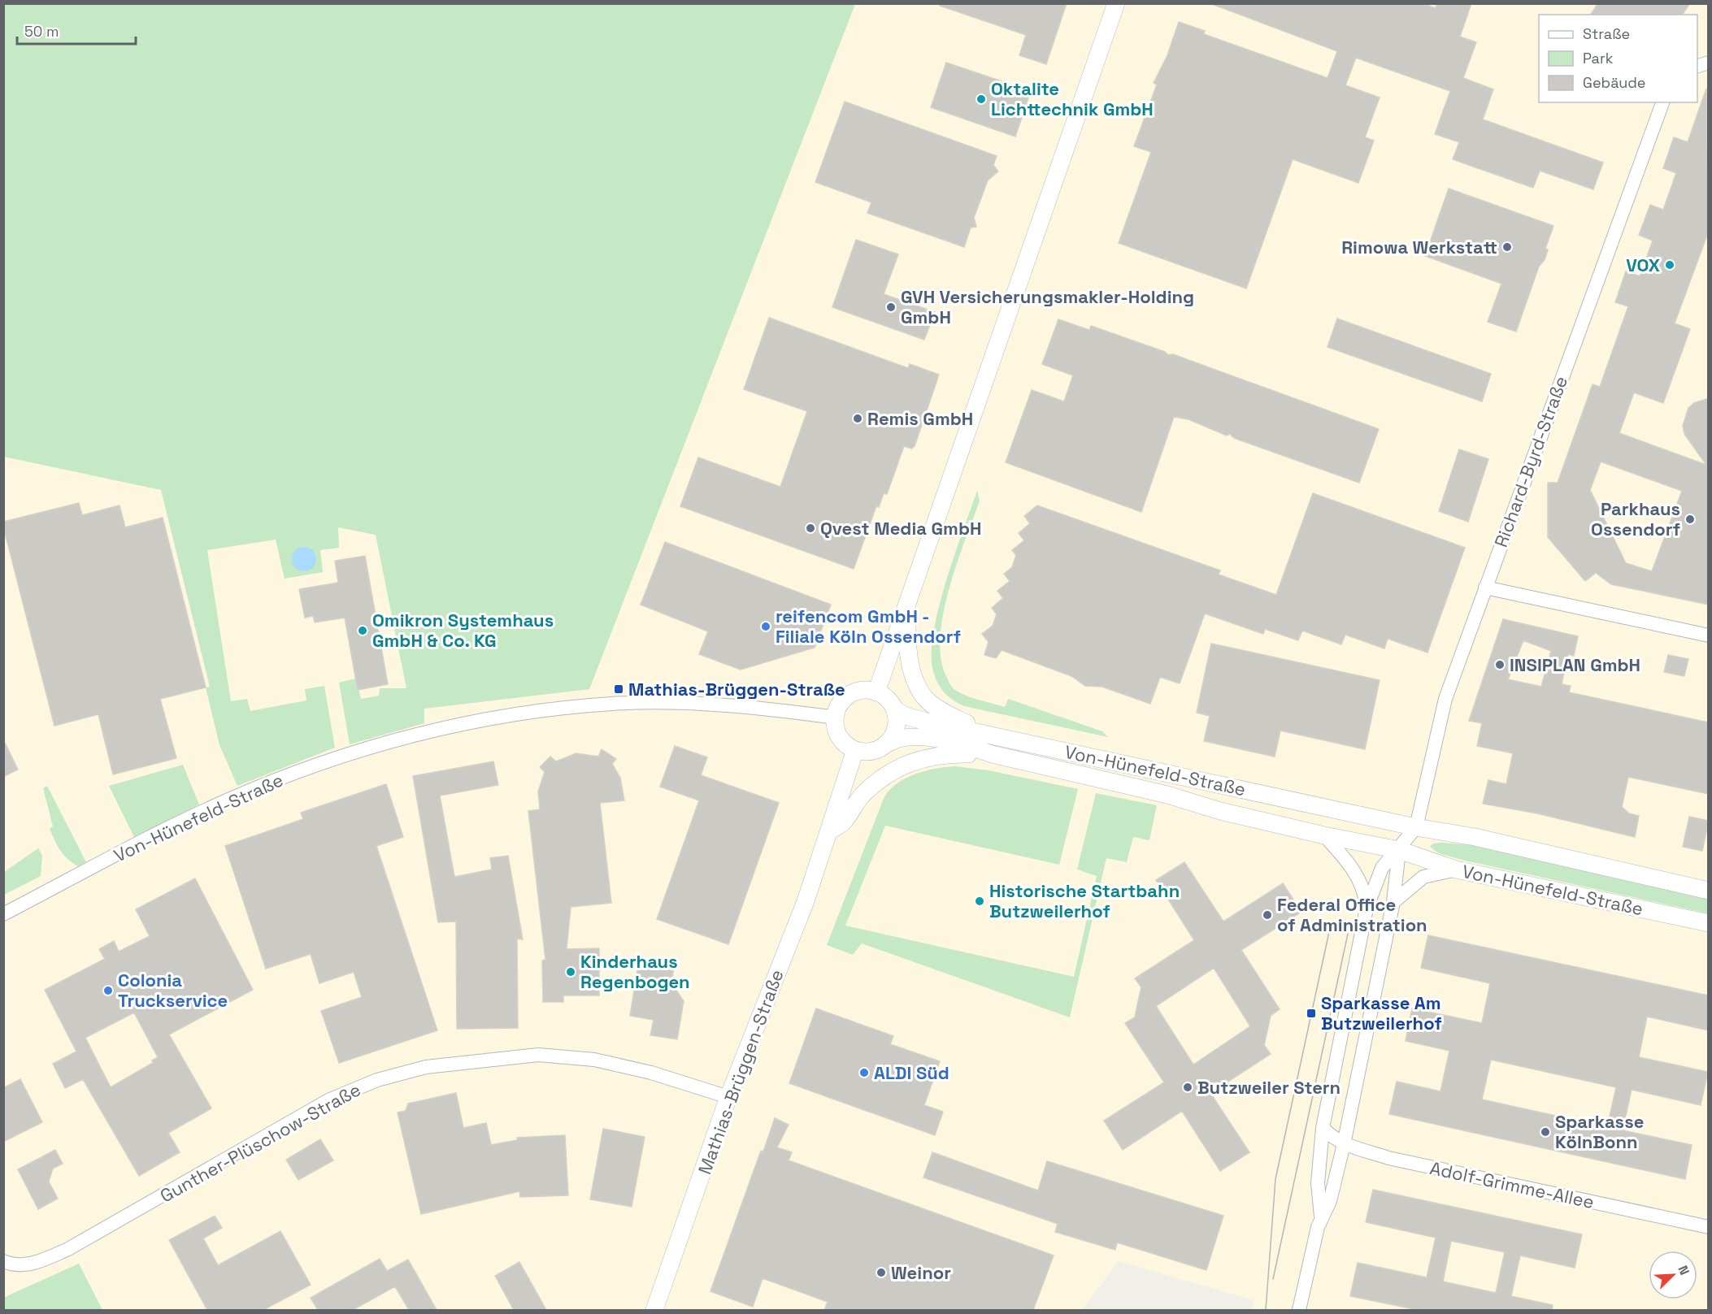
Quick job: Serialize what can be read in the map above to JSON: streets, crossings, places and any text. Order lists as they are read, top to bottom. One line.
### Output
{"streets":{"street":["Richard-Byrd-Straße","Von-Hünefeld-Straße","Mathias-Brüggen-Straße","Gunther-Plüschow-Straße","Adolf-Grimme-Allee"]},"crossings":[["Richard-Byrd-Straße","Von-Hünefeld-Straße"],["Von-Hünefeld-Straße","Mathias-Brüggen-Straße"],["Mathias-Brüggen-Straße","Gunther-Plüschow-Straße"]],"places":{"other":["Oktalite Lichttechnik GmbH","Rimowa Werkstatt","VOX","GVH Versicherungsmakler-Holding GmbH","Remis GmbH","Parkhaus Ossendorf","Qvest Media GmbH","reifencom GmbH - Filiale Köln Ossendorf","Omikron Systemhaus GmbH & Co. KG","INSIPLAN GmbH","Historische Startbahn Butzweilerhof","Federal Office of Administration","Kinderhaus Regenbogen","Colonia Truckservice","ALDI Süd","Butzweiler Stern","Sparkasse KölnBonn","Weinor"],"transit":["Mathias-Brüggen-Straße","Sparkasse Am Butzweilerhof"]},"legend":["Straße","Park","Gebäude"],"scale_bar":"50 m","north":"top right"}
